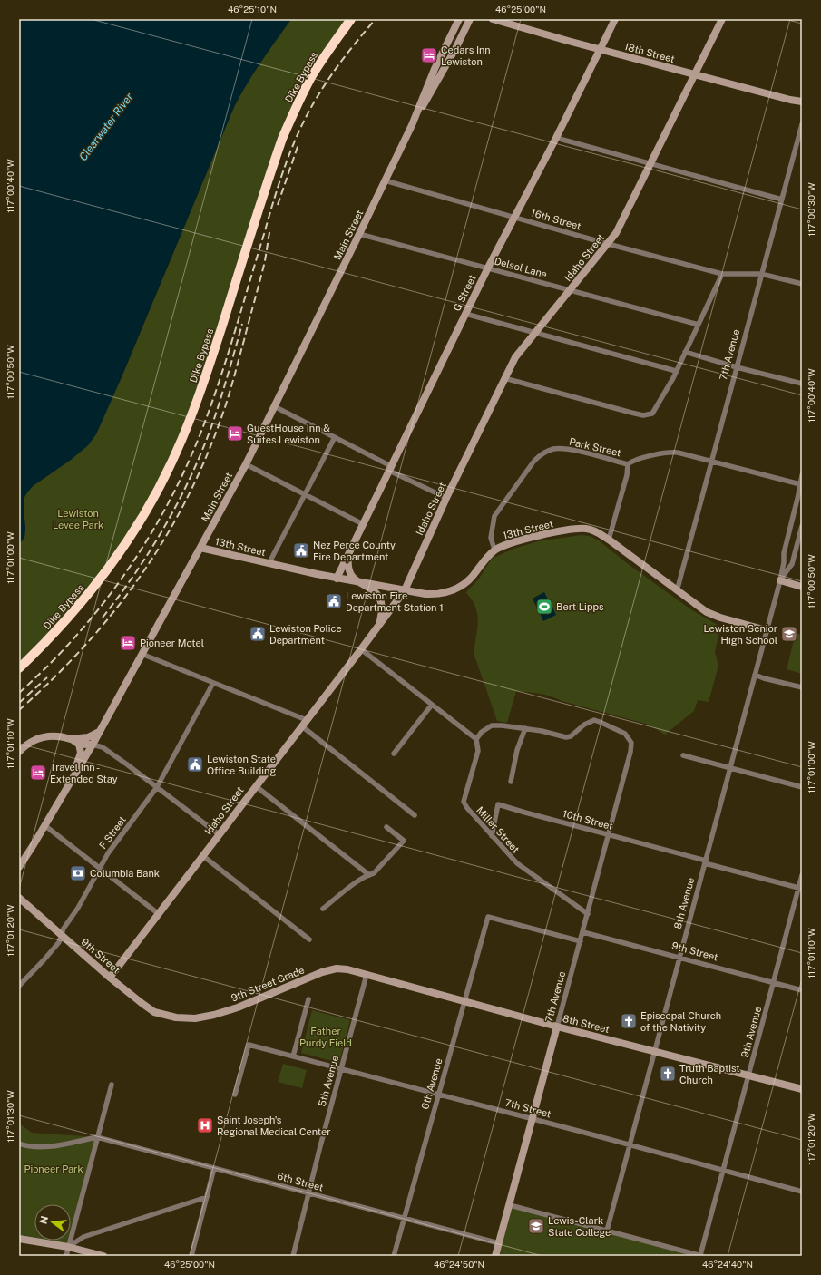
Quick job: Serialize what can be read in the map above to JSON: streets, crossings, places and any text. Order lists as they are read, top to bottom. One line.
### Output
{"streets":{"highway":["Dike Bypass"],"street":["18th Street","16th Street","Main Street","Idaho Street","Delsol Lane","G Street","7th Avenue","Park Street","13th Street","10th Street","Miller Street","F Street","8th Avenue","9th Street","9th Street Grade","8th Street","9th Avenue","5th Avenue","6th Avenue","7th Street","6th Street"]},"crossings":[["18th Street","Idaho Street"],["18th Street","G Street"],["16th Street","Main Street"],["16th Street","Idaho Street"],["16th Street","G Street"],["Main Street","Delsol Lane"],["Main Street","13th Street"],["Idaho Street","Delsol Lane"],["Idaho Street","13th Street"],["Idaho Street","9th Street"],["Delsol Lane","G Street"],["G Street","13th Street"],["7th Avenue","Park Street"],["7th Avenue","13th Street"],["7th Avenue","10th Street"],["7th Avenue","Miller Street"],["7th Avenue","9th Street"],["7th Avenue","8th Street"],["7th Avenue","6th Avenue"],["7th Avenue","7th Street"],["7th Avenue","6th Street"],["Park Street","13th Street"],["Park Street","8th Avenue"],["13th Street","8th Avenue"],["10th Street","Miller Street"],["10th Street","8th Avenue"],["10th Street","9th Avenue"],["F Street","9th Street"],["8th Avenue","9th Street"],["8th Avenue","8th Street"],["8th Avenue","7th Street"],["9th Street","9th Street Grade"],["9th Street","9th Avenue"],["9th Street Grade","8th Street"],["9th Street Grade","5th Avenue"],["8th Street","9th Avenue"],["8th Street","5th Avenue"],["8th Street","6th Avenue"],["9th Avenue","7th Street"],["5th Avenue","7th Street"],["5th Avenue","6th Street"],["6th Avenue","7th Street"],["6th Avenue","6th Street"]],"water":["Clearwater River"],"parks":["Lewiston Levee Park","Father Purdy Field","Pioneer Park"],"places":{"hotel":["Cedars Inn Lewiston","GuestHouse Inn & Suites Lewiston","Pioneer Motel","Travel Inn - Extended Stay"],"public building":["Nez Perce County Fire Department","Lewiston Fire Department Station 1","Lewiston Police Department","Lewiston State Office Building"],"sports":["Bert Lipps"],"school or university":["Lewiston Senior High School","Lewis-Clark State College"],"bank":["Columbia Bank"],"church":["Episcopal Church of the Nativity","Truth Baptist Church"],"hospital":["Saint Joseph's Regional Medical Center"]},"north":"left","coordinates":["46°25'10\"N","46°25'00\"N","117°00'40\"W","117°00'30\"W","117°00'50\"W","117°01'00\"W","117°01'10\"W","117°01'20\"W","117°01'30\"W","46°24'50\"N","46°24'40\"N"]}
